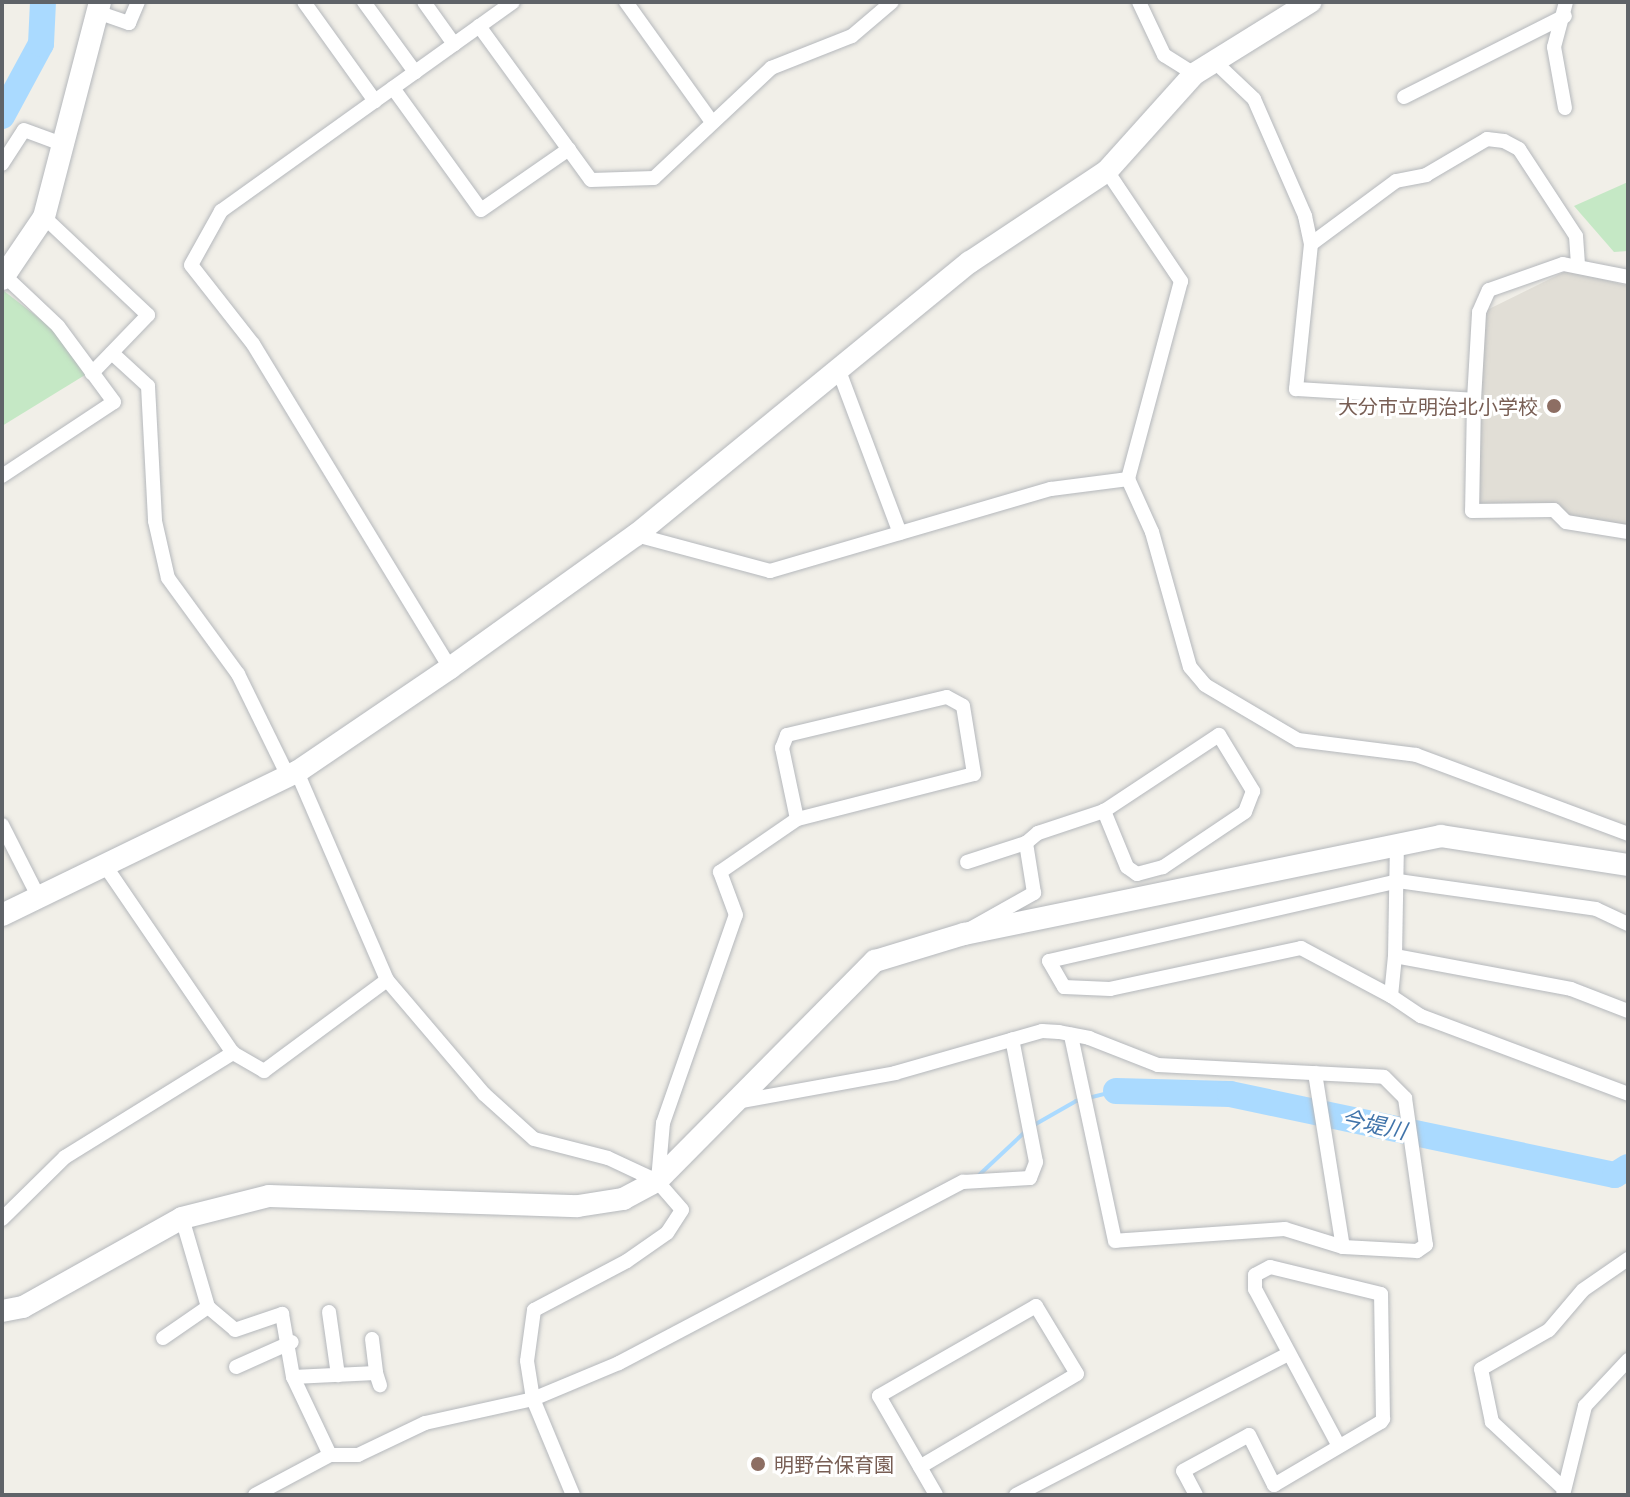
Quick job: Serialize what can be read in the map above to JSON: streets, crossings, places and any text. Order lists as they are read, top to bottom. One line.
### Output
{"water":["今堤川"],"places":["大分市立明治北小学校","明野台保育園"]}
